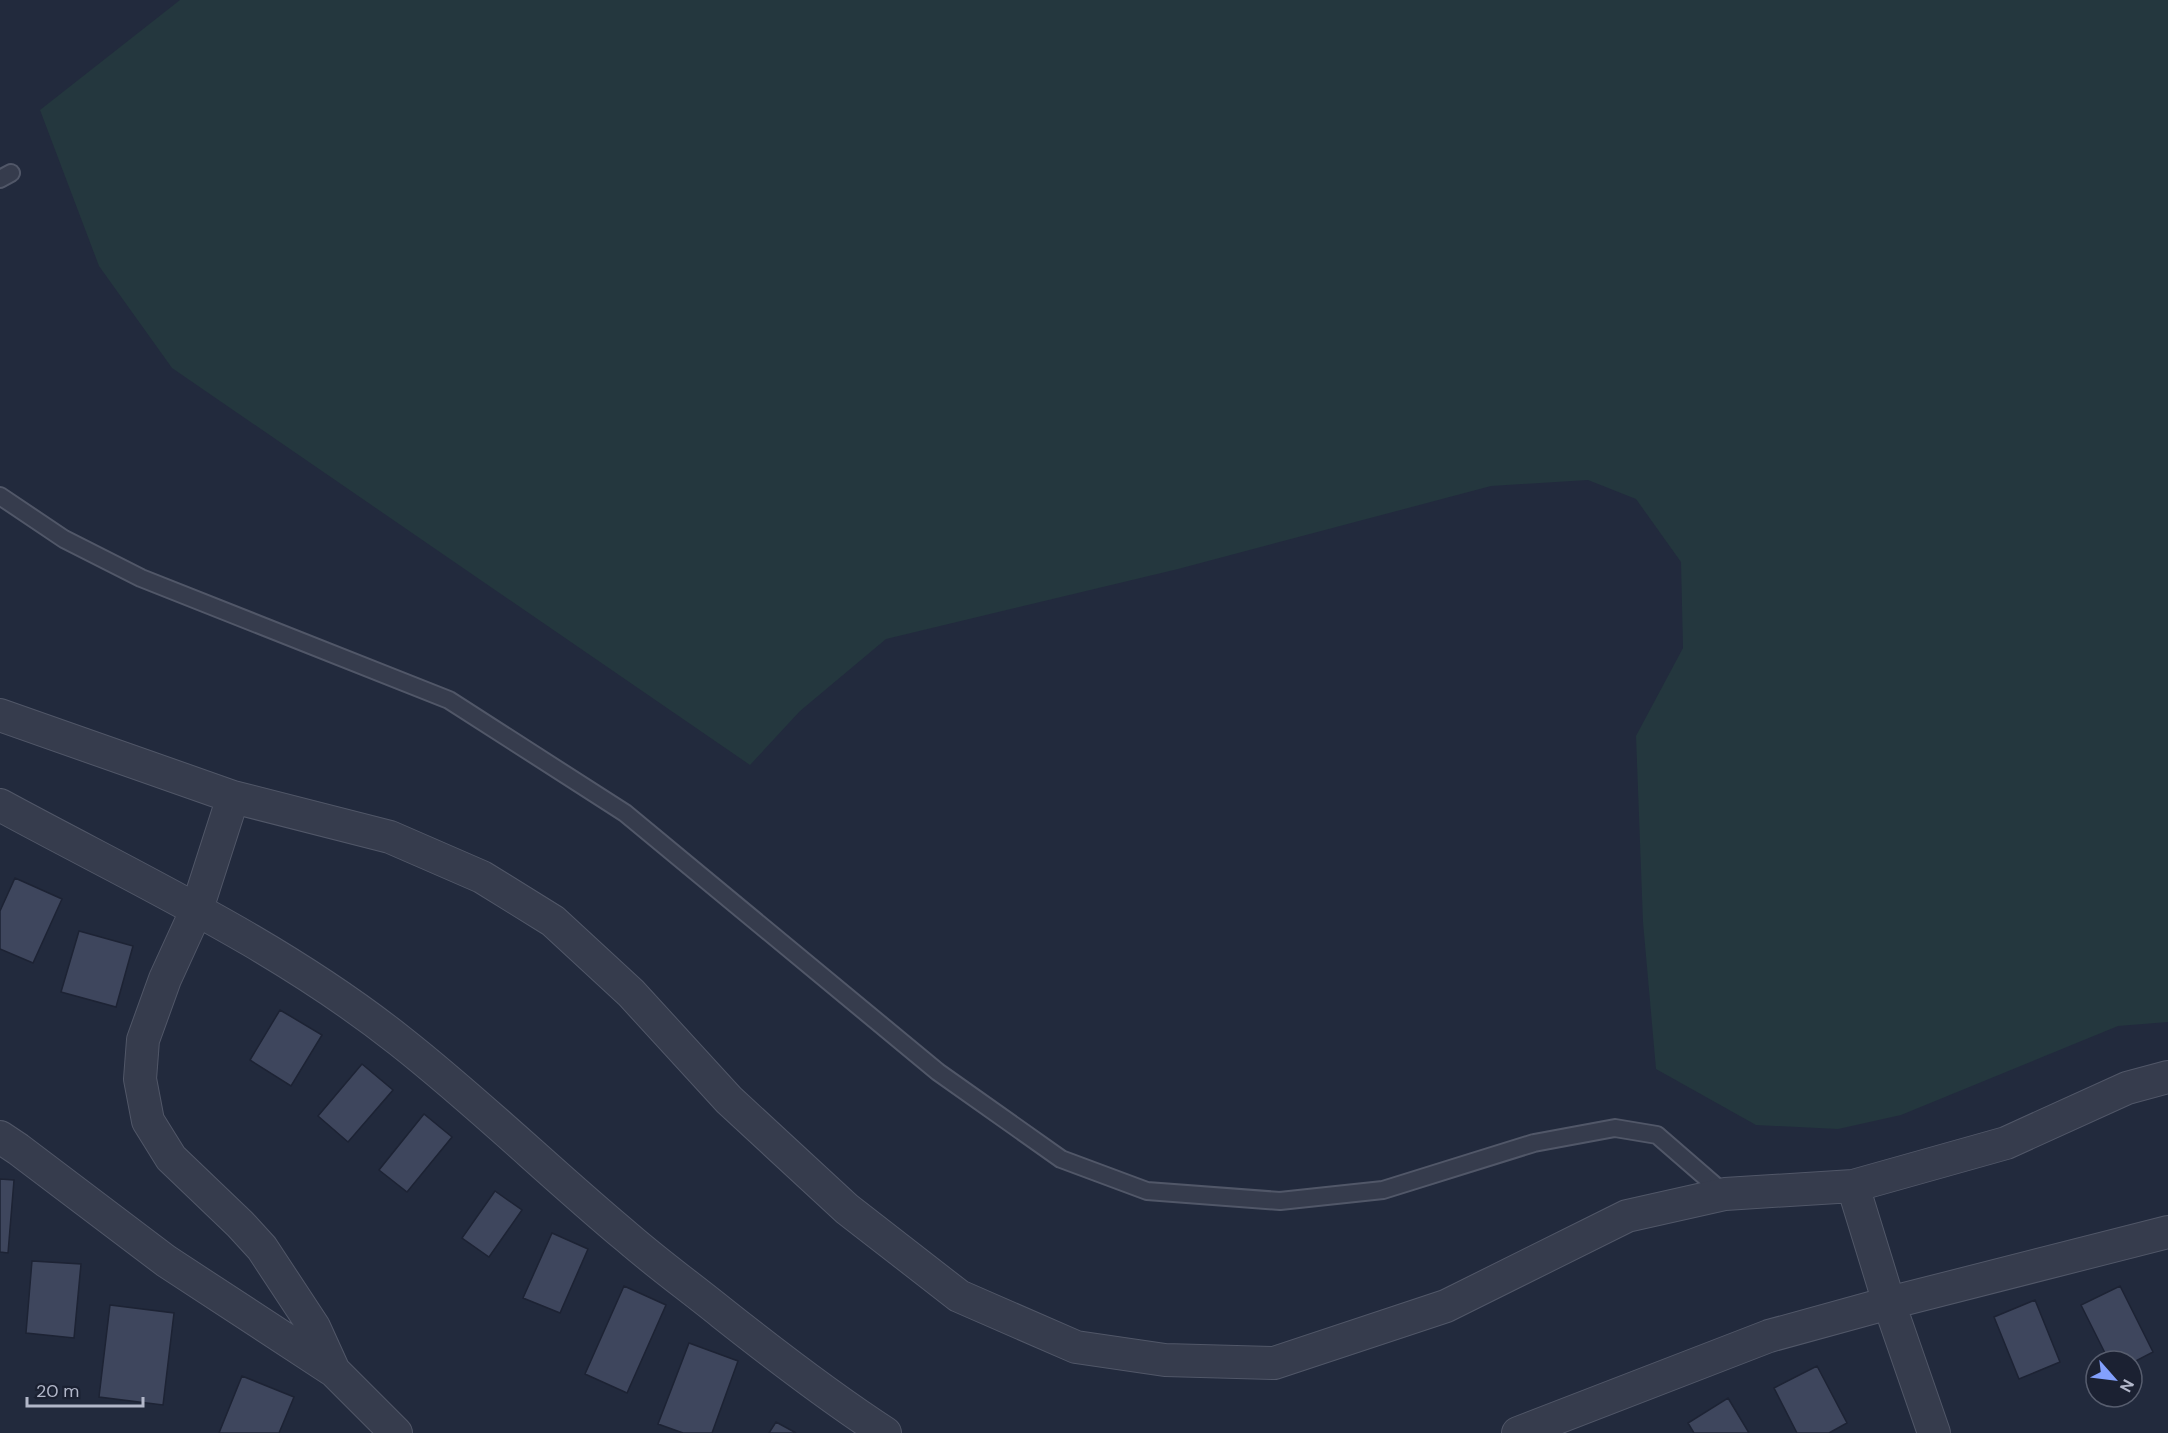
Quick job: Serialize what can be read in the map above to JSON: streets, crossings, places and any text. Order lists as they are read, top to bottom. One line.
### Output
{"scale_bar":"20 m","north":"bottom right"}
